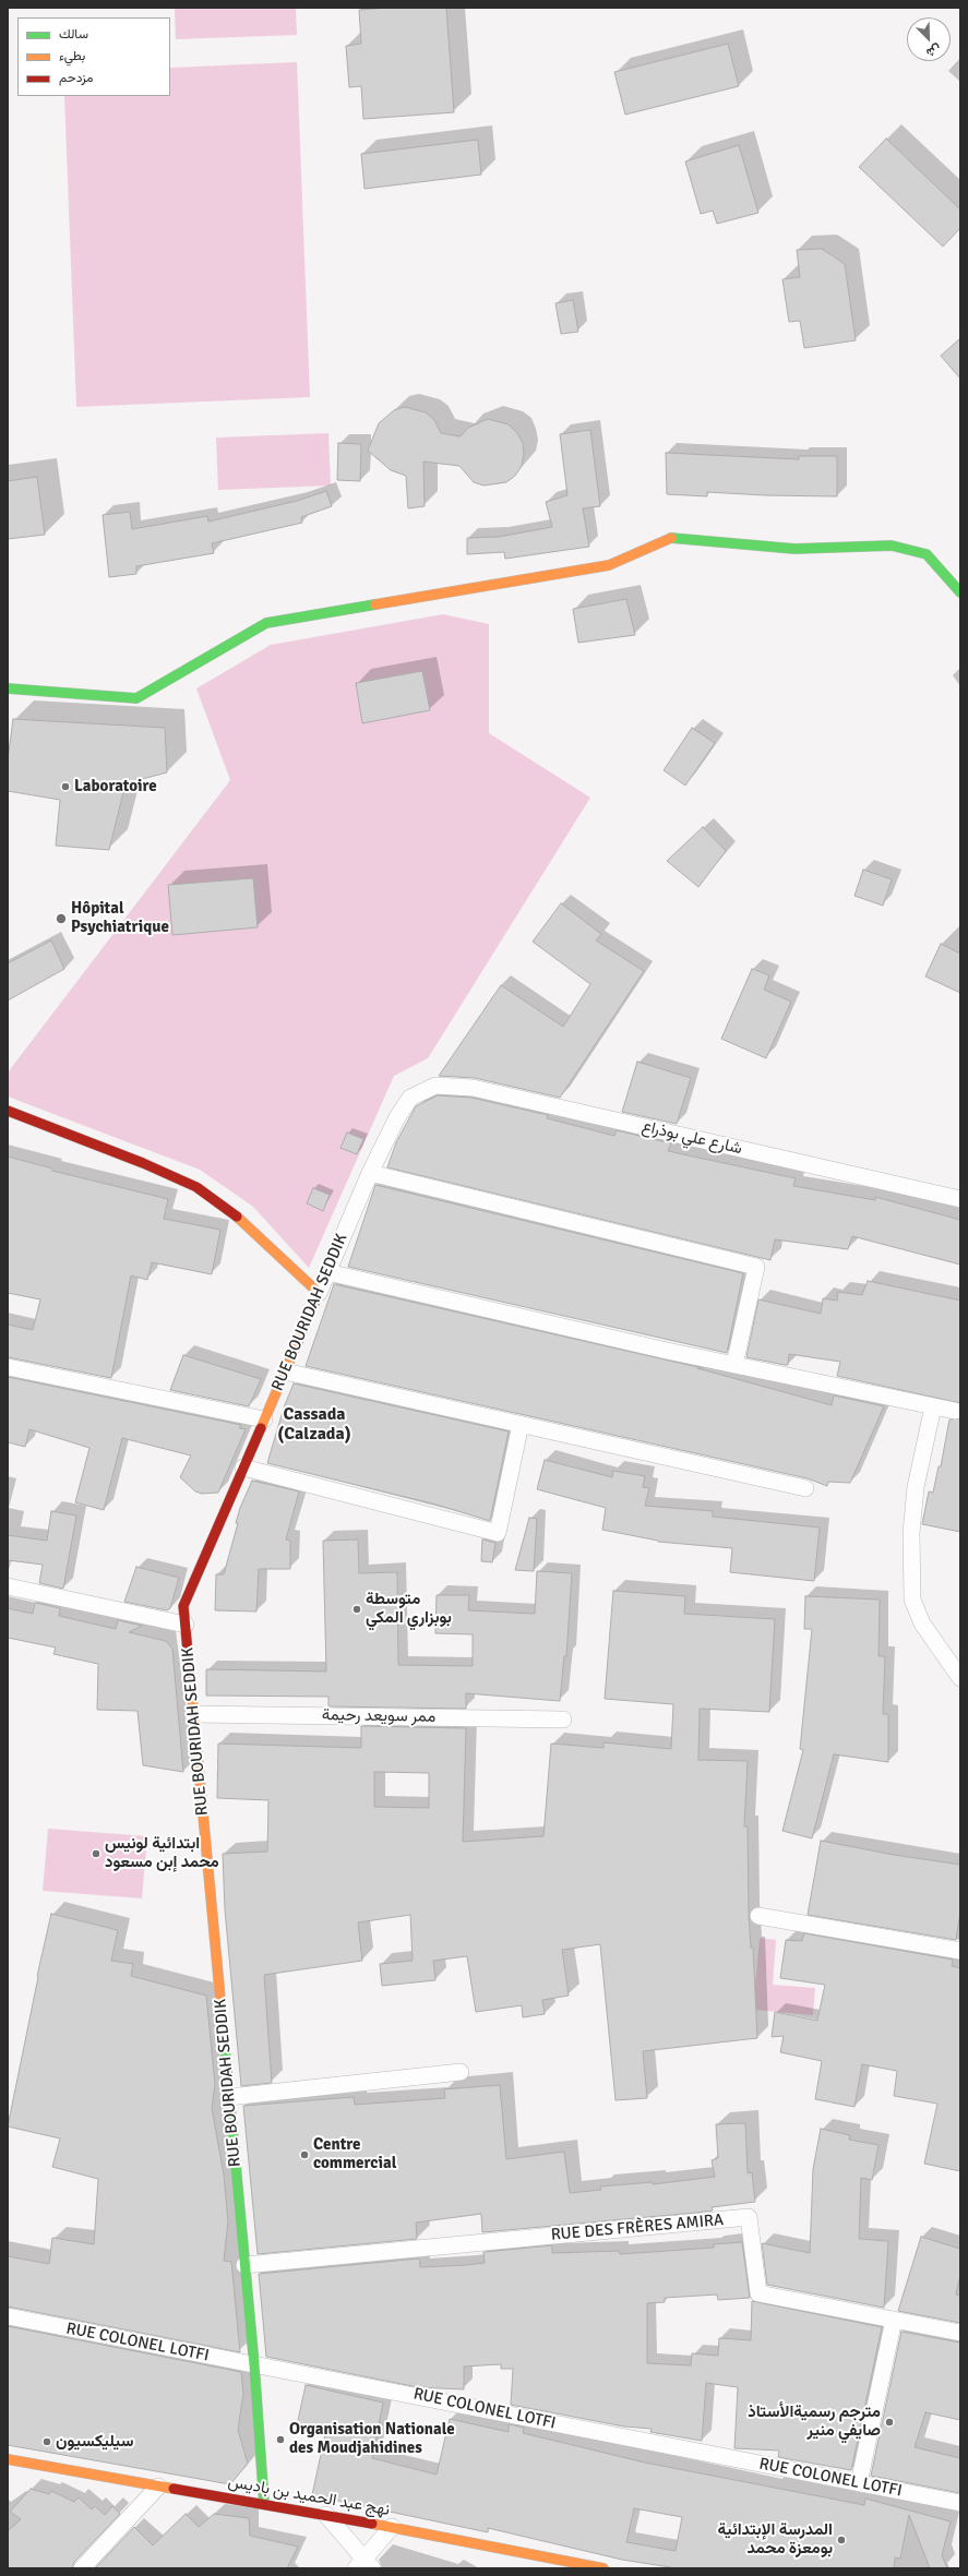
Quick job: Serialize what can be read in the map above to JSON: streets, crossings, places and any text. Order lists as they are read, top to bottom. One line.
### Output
{"streets":{"main road":["RUE BOURIDAH SEDDIK","نهج عبد الحميد بن باديس"],"street":["شارع علي بوذراع","ممر سويعد رحيمة","RUE DES FRÈRES AMIRA","RUE COLONEL LOTFI"]},"crossings":[["شارع علي بوذراع","RUE BOURIDAH SEDDIK"],["RUE BOURIDAH SEDDIK","ممر سويعد رحيمة"],["RUE BOURIDAH SEDDIK","RUE DES FRÈRES AMIRA"],["RUE BOURIDAH SEDDIK","RUE COLONEL LOTFI"],["RUE BOURIDAH SEDDIK","نهج عبد الحميد بن باديس"]],"districts":["Cassada (Calzada)"],"places":["Laboratoire","Hôpital Psychiatrique","متوسطة بوبزاري المكي","ابتدائية لونيس محمد إبن مسعود","Centre commercial","مترجم رسميةالأستاذ صايفي منير","Organisation Nationale des Moudjahidines","سيليكسيون","المدرسة الإبتدائية بومعزة محمد"],"legend":["سالك","بطيء","مزدحم"],"north":"bottom right"}
